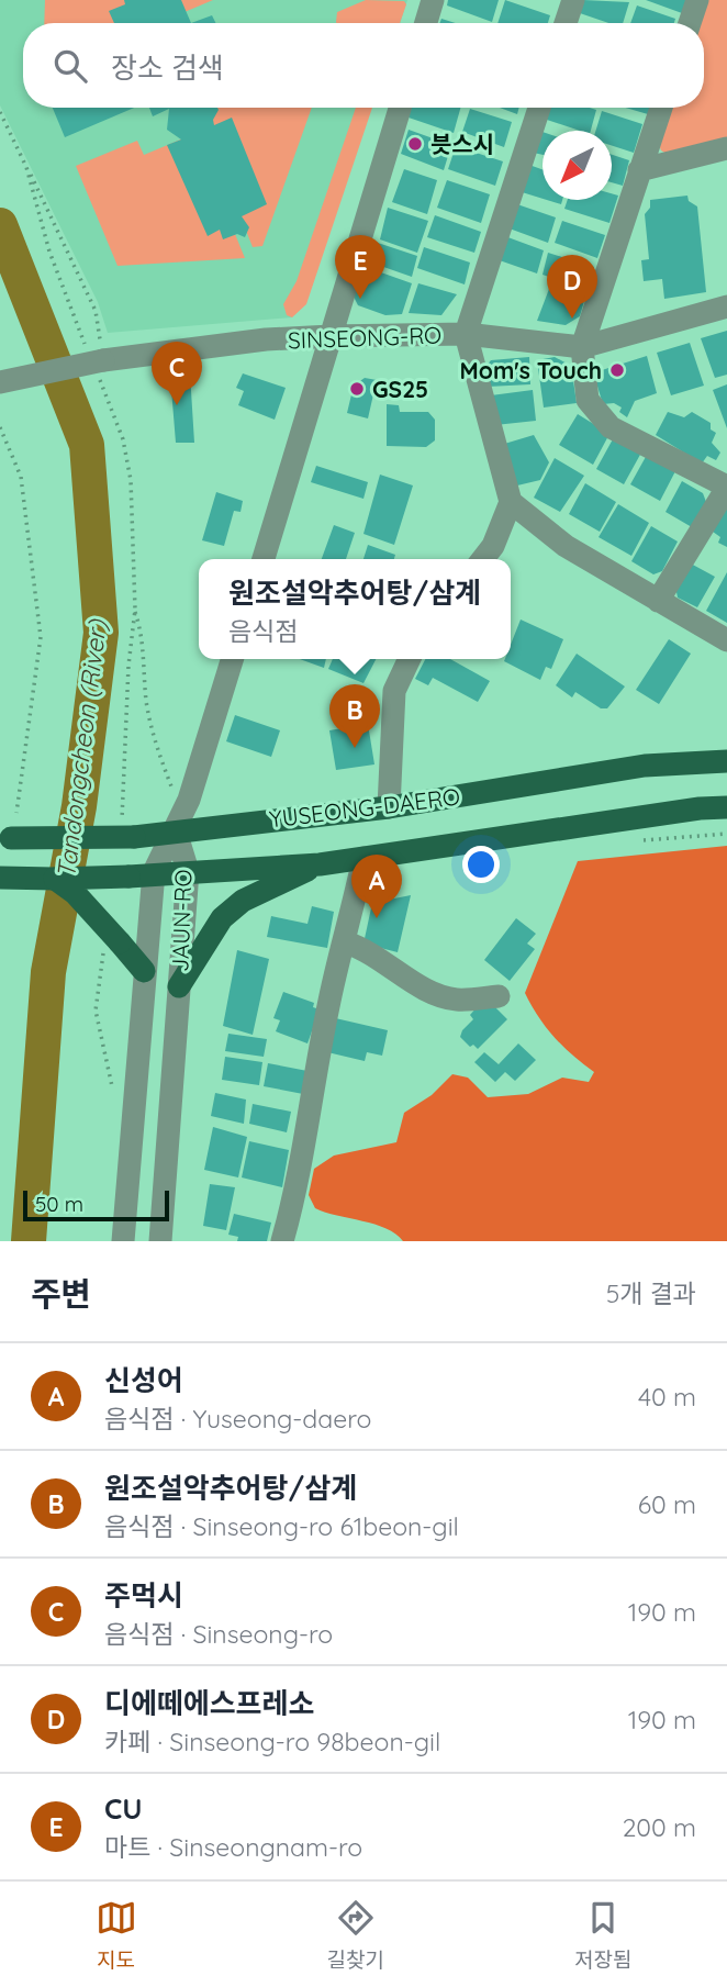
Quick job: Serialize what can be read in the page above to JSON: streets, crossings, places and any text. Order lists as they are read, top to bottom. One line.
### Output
{"streets":{"main road":["YUSEONG-DAERO"],"street":["SINSEONG-RO","JAUN-RO"]},"crossings":[["YUSEONG-DAERO","JAUN-RO"]],"water":["Tandongcheon (River)"],"places":["븟스시","Mom's Touch","GS25"],"scale_bar":"50 m","north":"bottom left","page":{"search":"장소 검색","pins":["E","D","C","B","A"],"popup":["원조설악추어탕/삼계","음식점"],"scale":"50 m","heading":["주변","5개 결과"],"list":[{"mark":"A","name":"신성어","note":"음식점 · Yuseong-daero","value":"40 m"},{"mark":"B","name":"원조설악추어탕/삼계","note":"음식점 · Sinseong-ro 61beon-gil","value":"60 m"},{"mark":"C","name":"주먹시","note":"음식점 · Sinseong-ro","value":"190 m"},{"mark":"D","name":"디에떼에스프레소","note":"카페 · Sinseong-ro 98beon-gil","value":"190 m"},{"mark":"E","name":"CU","note":"마트 · Sinseongnam-ro","value":"200 m"}],"nav":["지도","길찾기","저장됨"]}}
